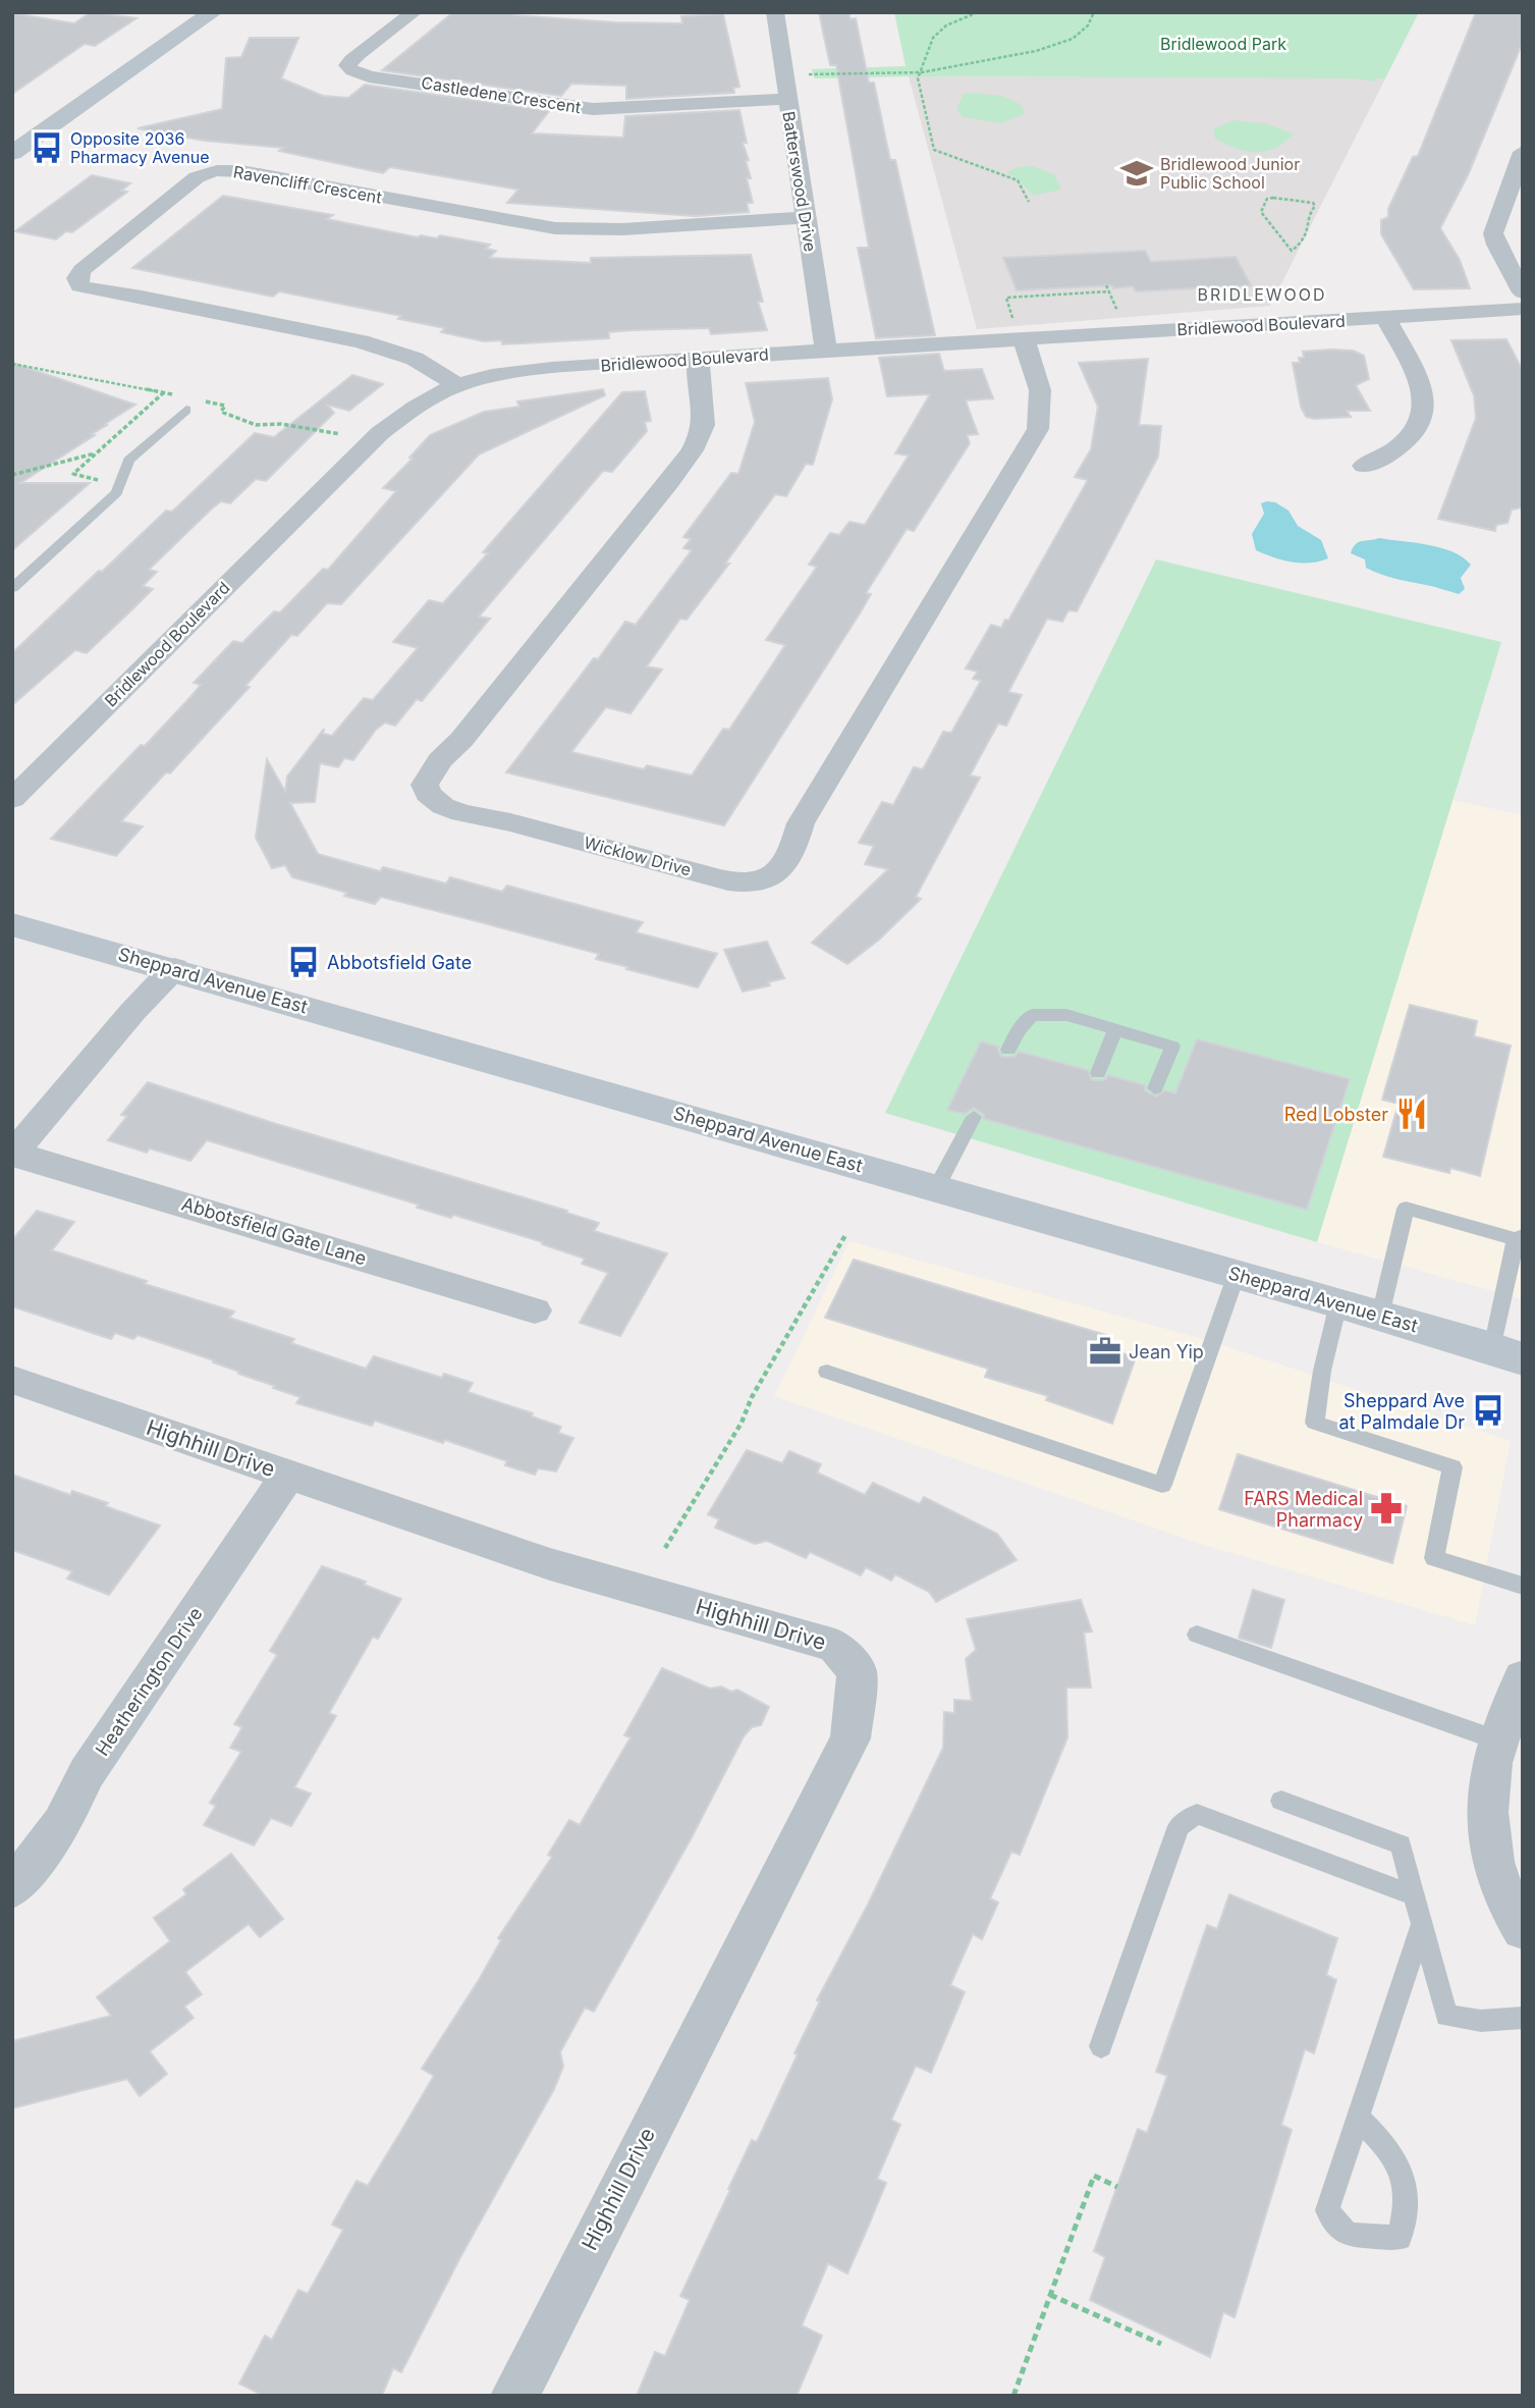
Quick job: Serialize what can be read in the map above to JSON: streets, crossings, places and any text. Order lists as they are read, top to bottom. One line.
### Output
{"streets":{"main road":["Sheppard Avenue East"],"street":["Castledene Crescent","Batterswood Drive","Ravencliff Crescent","Bridlewood Boulevard","Wicklow Drive","Abbotsfield Gate Lane","Highhill Drive","Heatherington Drive"]},"crossings":[["Castledene Crescent","Batterswood Drive"],["Batterswood Drive","Ravencliff Crescent"],["Batterswood Drive","Bridlewood Boulevard"],["Ravencliff Crescent","Bridlewood Boulevard"],["Bridlewood Boulevard","Wicklow Drive"],["Highhill Drive","Heatherington Drive"]],"districts":["BRIDLEWOOD"],"parks":["Bridlewood Park"],"places":{"bus stop":["Opposite 2036 Pharmacy Avenue","Abbotsfield Gate","Sheppard Ave at Palmdale Dr"],"school or university":["Bridlewood Junior Public School"],"restaurant":["Red Lobster"],"office":["Jean Yip"],"pharmacy":["FARS Medical Pharmacy"]}}
